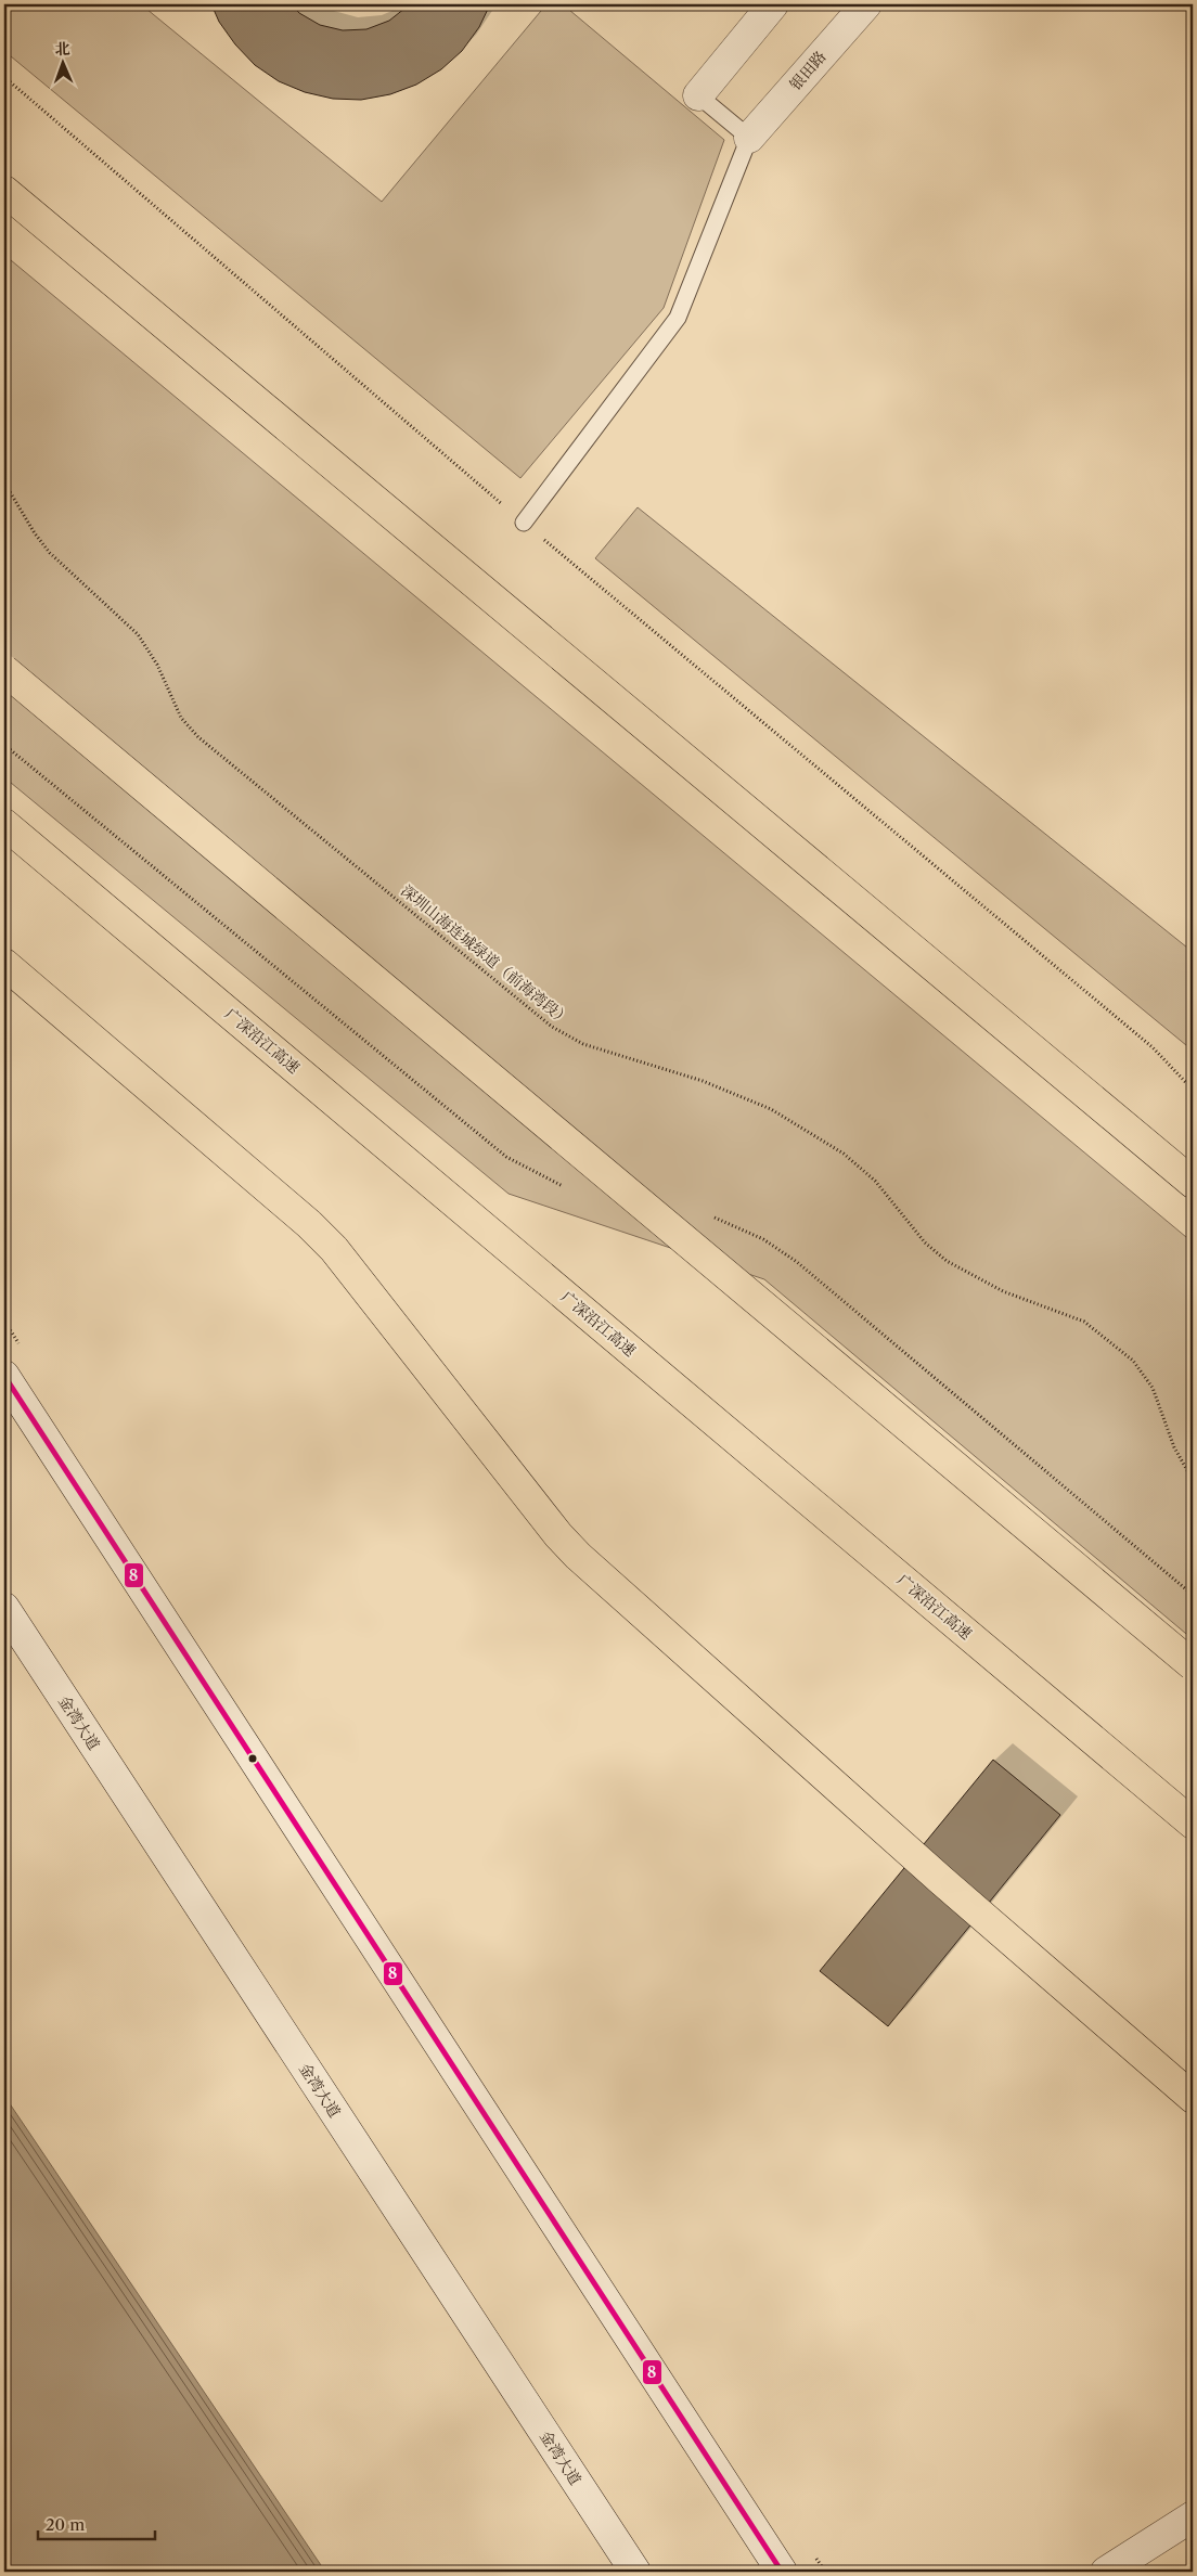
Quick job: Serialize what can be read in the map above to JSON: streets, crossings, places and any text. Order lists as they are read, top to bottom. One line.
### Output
{"streets":{"highway":["广深沿江高速"],"main road":["银田路","金湾大道"],"path":["深圳山海连城绿道（前海湾段）"]},"lines":["transit line 8"],"scale_bar":"20 m","north":"top"}
